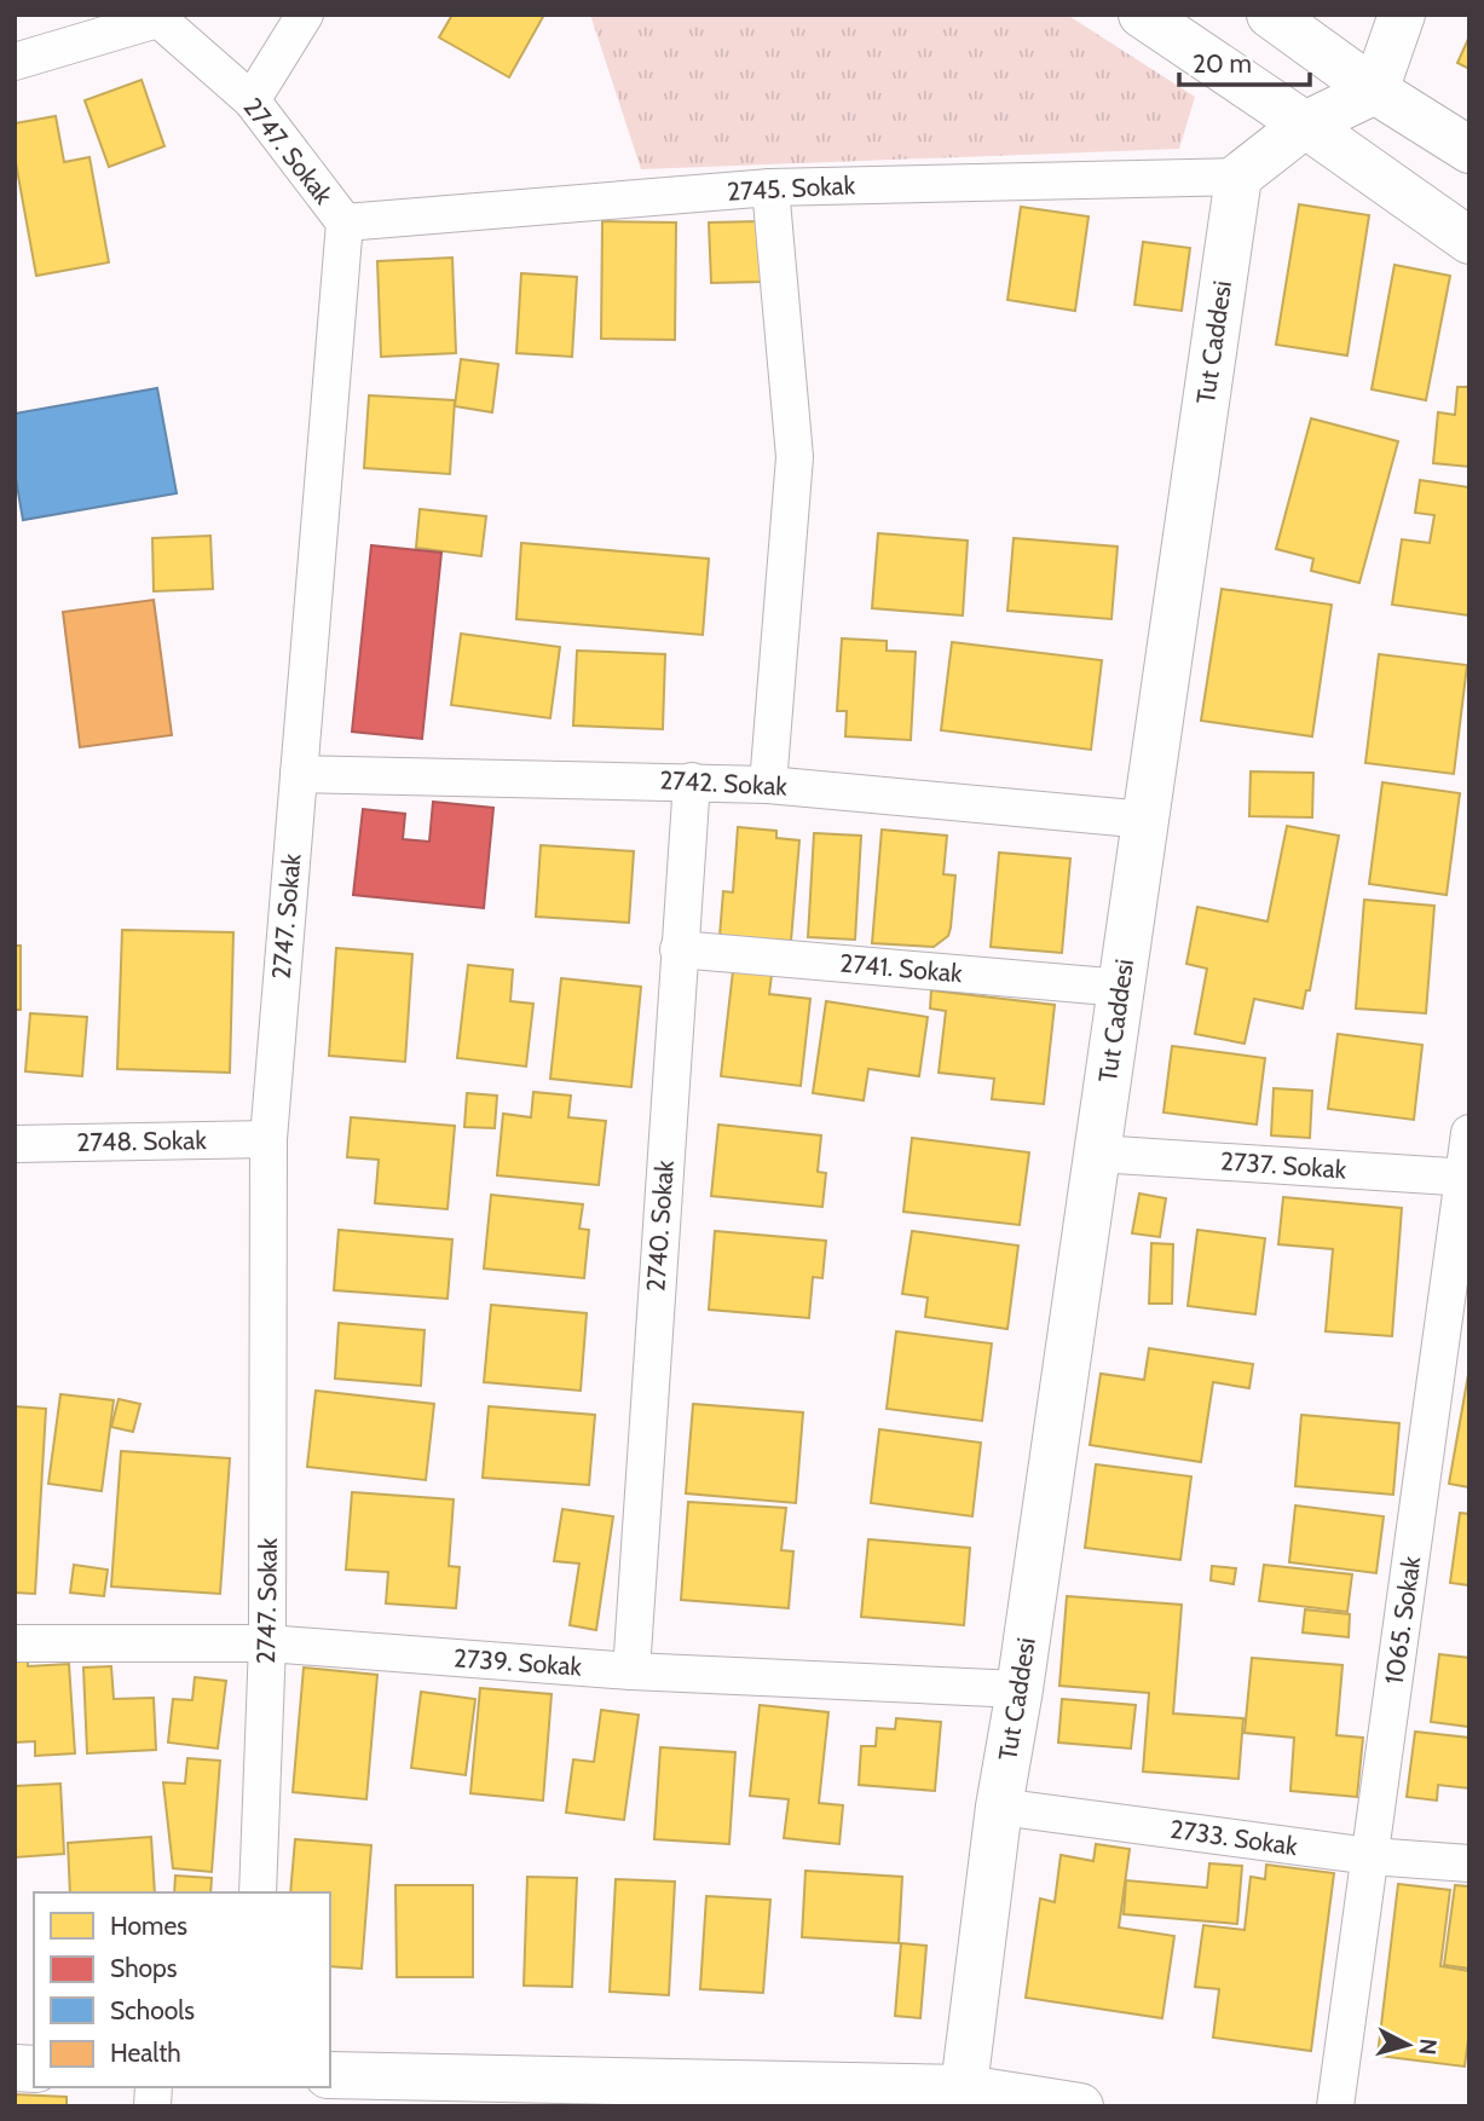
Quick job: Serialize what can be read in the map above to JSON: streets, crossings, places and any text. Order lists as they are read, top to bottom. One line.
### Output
{"streets":{"street":["2747. Sokak","2745. Sokak","Tut Caddesi","2742. Sokak","2741. Sokak","2748. Sokak","2737. Sokak","2740. Sokak","1065. Sokak","2739. Sokak","2733. Sokak"]},"crossings":[["2747. Sokak","2745. Sokak"],["2747. Sokak","2742. Sokak"],["2747. Sokak","2748. Sokak"],["2747. Sokak","2739. Sokak"],["2745. Sokak","Tut Caddesi"],["Tut Caddesi","2742. Sokak"],["Tut Caddesi","2741. Sokak"],["Tut Caddesi","2737. Sokak"],["Tut Caddesi","2739. Sokak"],["Tut Caddesi","2733. Sokak"],["2742. Sokak","2740. Sokak"],["2741. Sokak","2740. Sokak"],["2737. Sokak","1065. Sokak"],["2740. Sokak","2739. Sokak"],["1065. Sokak","2733. Sokak"]],"legend":["Homes","Shops","Schools","Health"],"scale_bar":"20 m","north":"right"}
